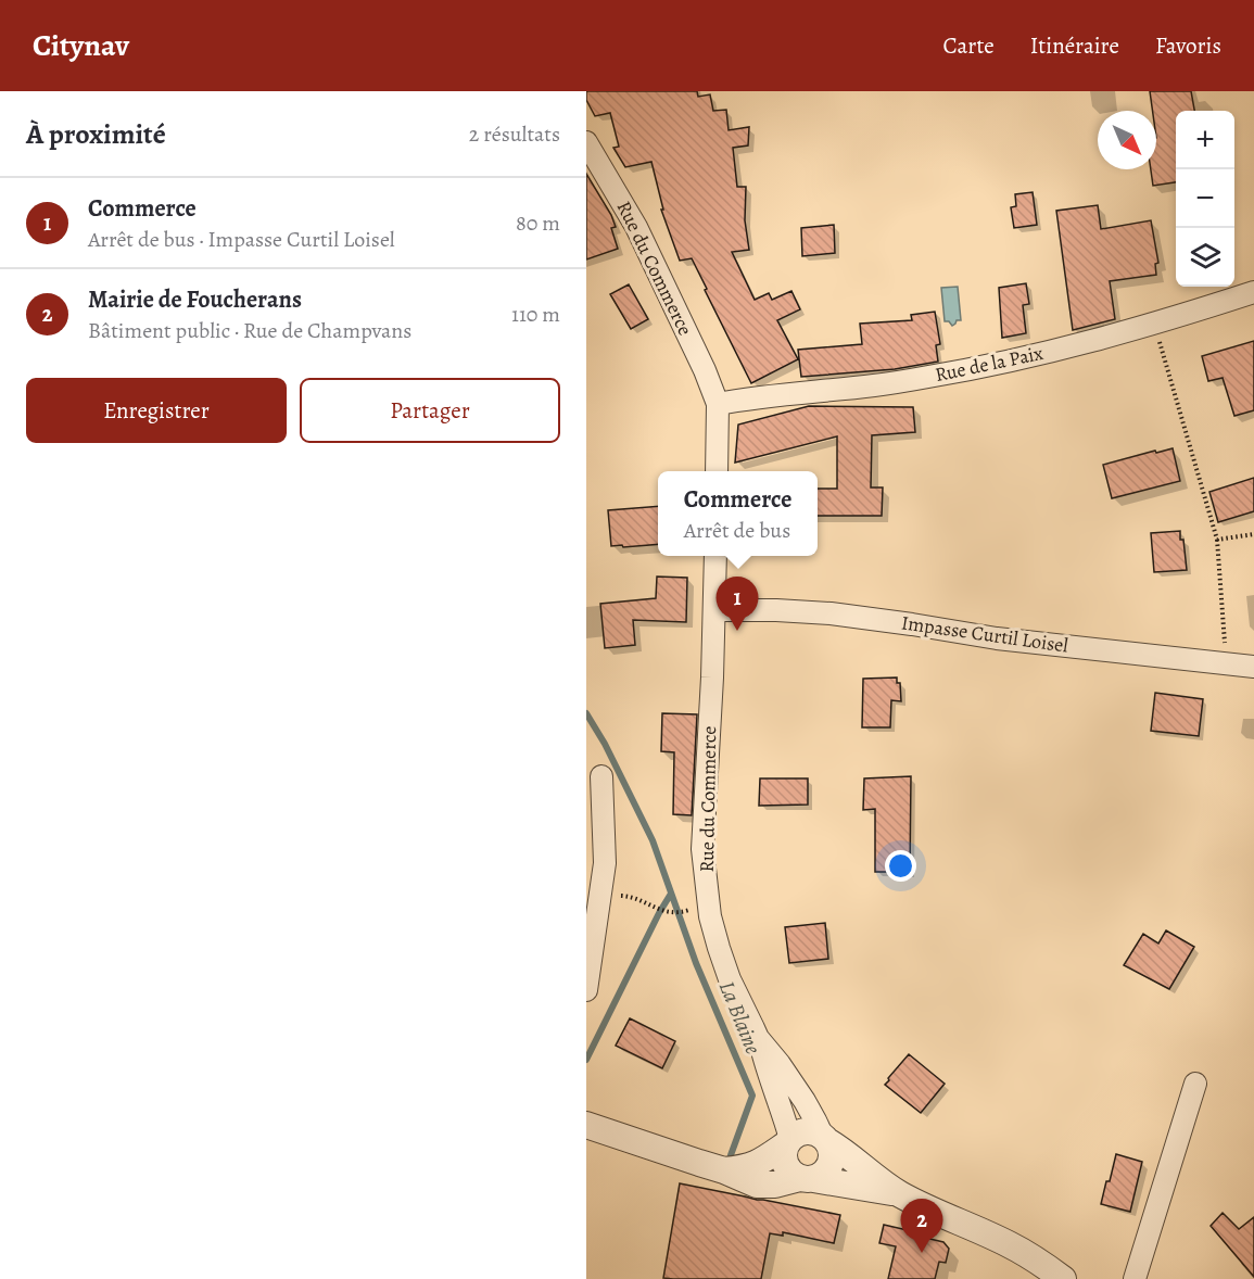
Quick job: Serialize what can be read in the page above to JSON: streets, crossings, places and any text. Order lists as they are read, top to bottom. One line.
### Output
{"streets":{"street":["Rue du Commerce","Rue de la Paix","Impasse Curtil Loisel"]},"crossings":[["Rue du Commerce","Rue de la Paix"],["Rue du Commerce","Impasse Curtil Loisel"]],"water":["La Blaine"],"north":"bottom right","page":{"header":"Citynav","nav":["Carte","Itinéraire","Favoris"],"heading":["À proximité","2 résultats"],"map_buttons":["+","−"],"list":[{"mark":"1","name":"Commerce","note":"Arrêt de bus · Impasse Curtil Loisel","value":"80 m"},{"mark":"2","name":"Mairie de Foucherans","note":"Bâtiment public · Rue de Champvans","value":"110 m"}],"buttons":["Enregistrer","Partager"],"popup":["Commerce","Arrêt de bus"],"pins":["1","2"]}}
